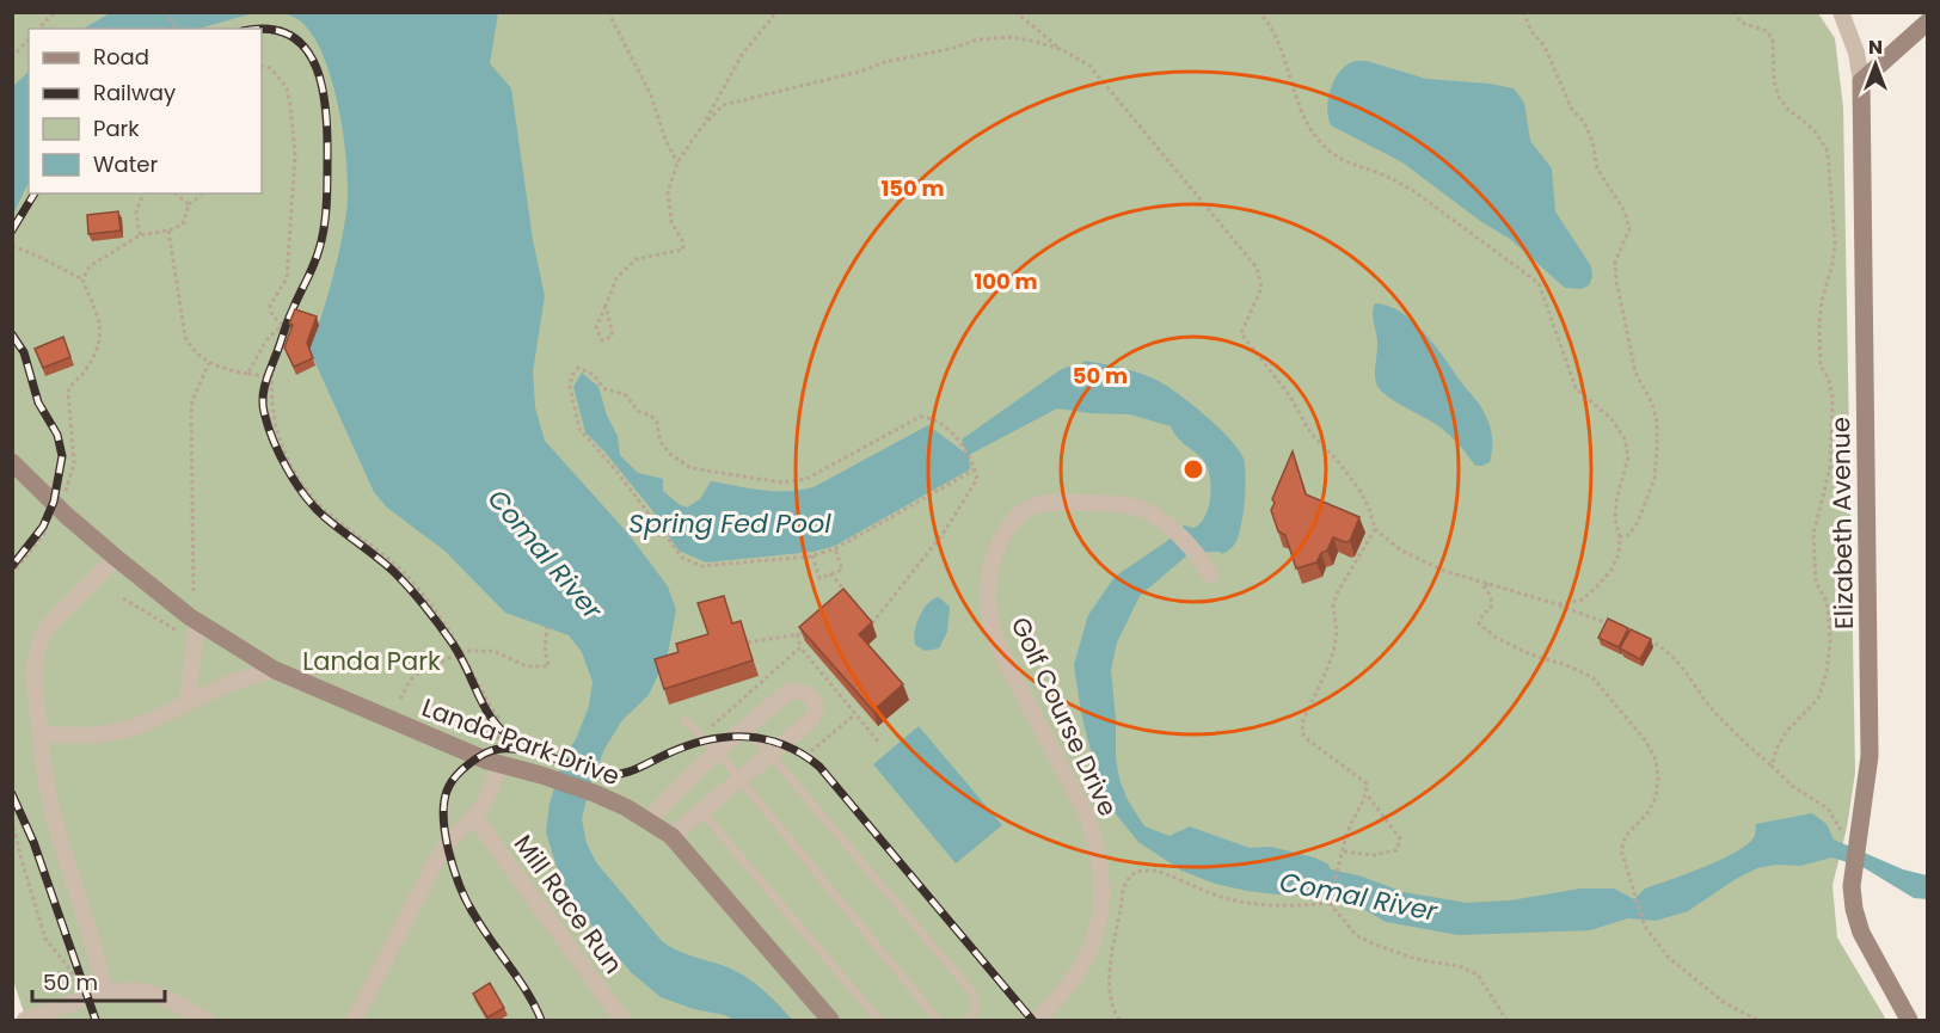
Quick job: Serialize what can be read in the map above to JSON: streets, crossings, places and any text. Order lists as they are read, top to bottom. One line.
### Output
{"streets":{"street":["Elizabeth Avenue","Golf Course Drive","Landa Park Drive","Mill Race Run"]},"water":["Spring Fed Pool","Comal River"],"parks":["Landa Park"],"legend":["Road","Railway","Park","Water"],"scale_bar":"50 m","north":"top","rings":["150 m","100 m","50 m"]}
